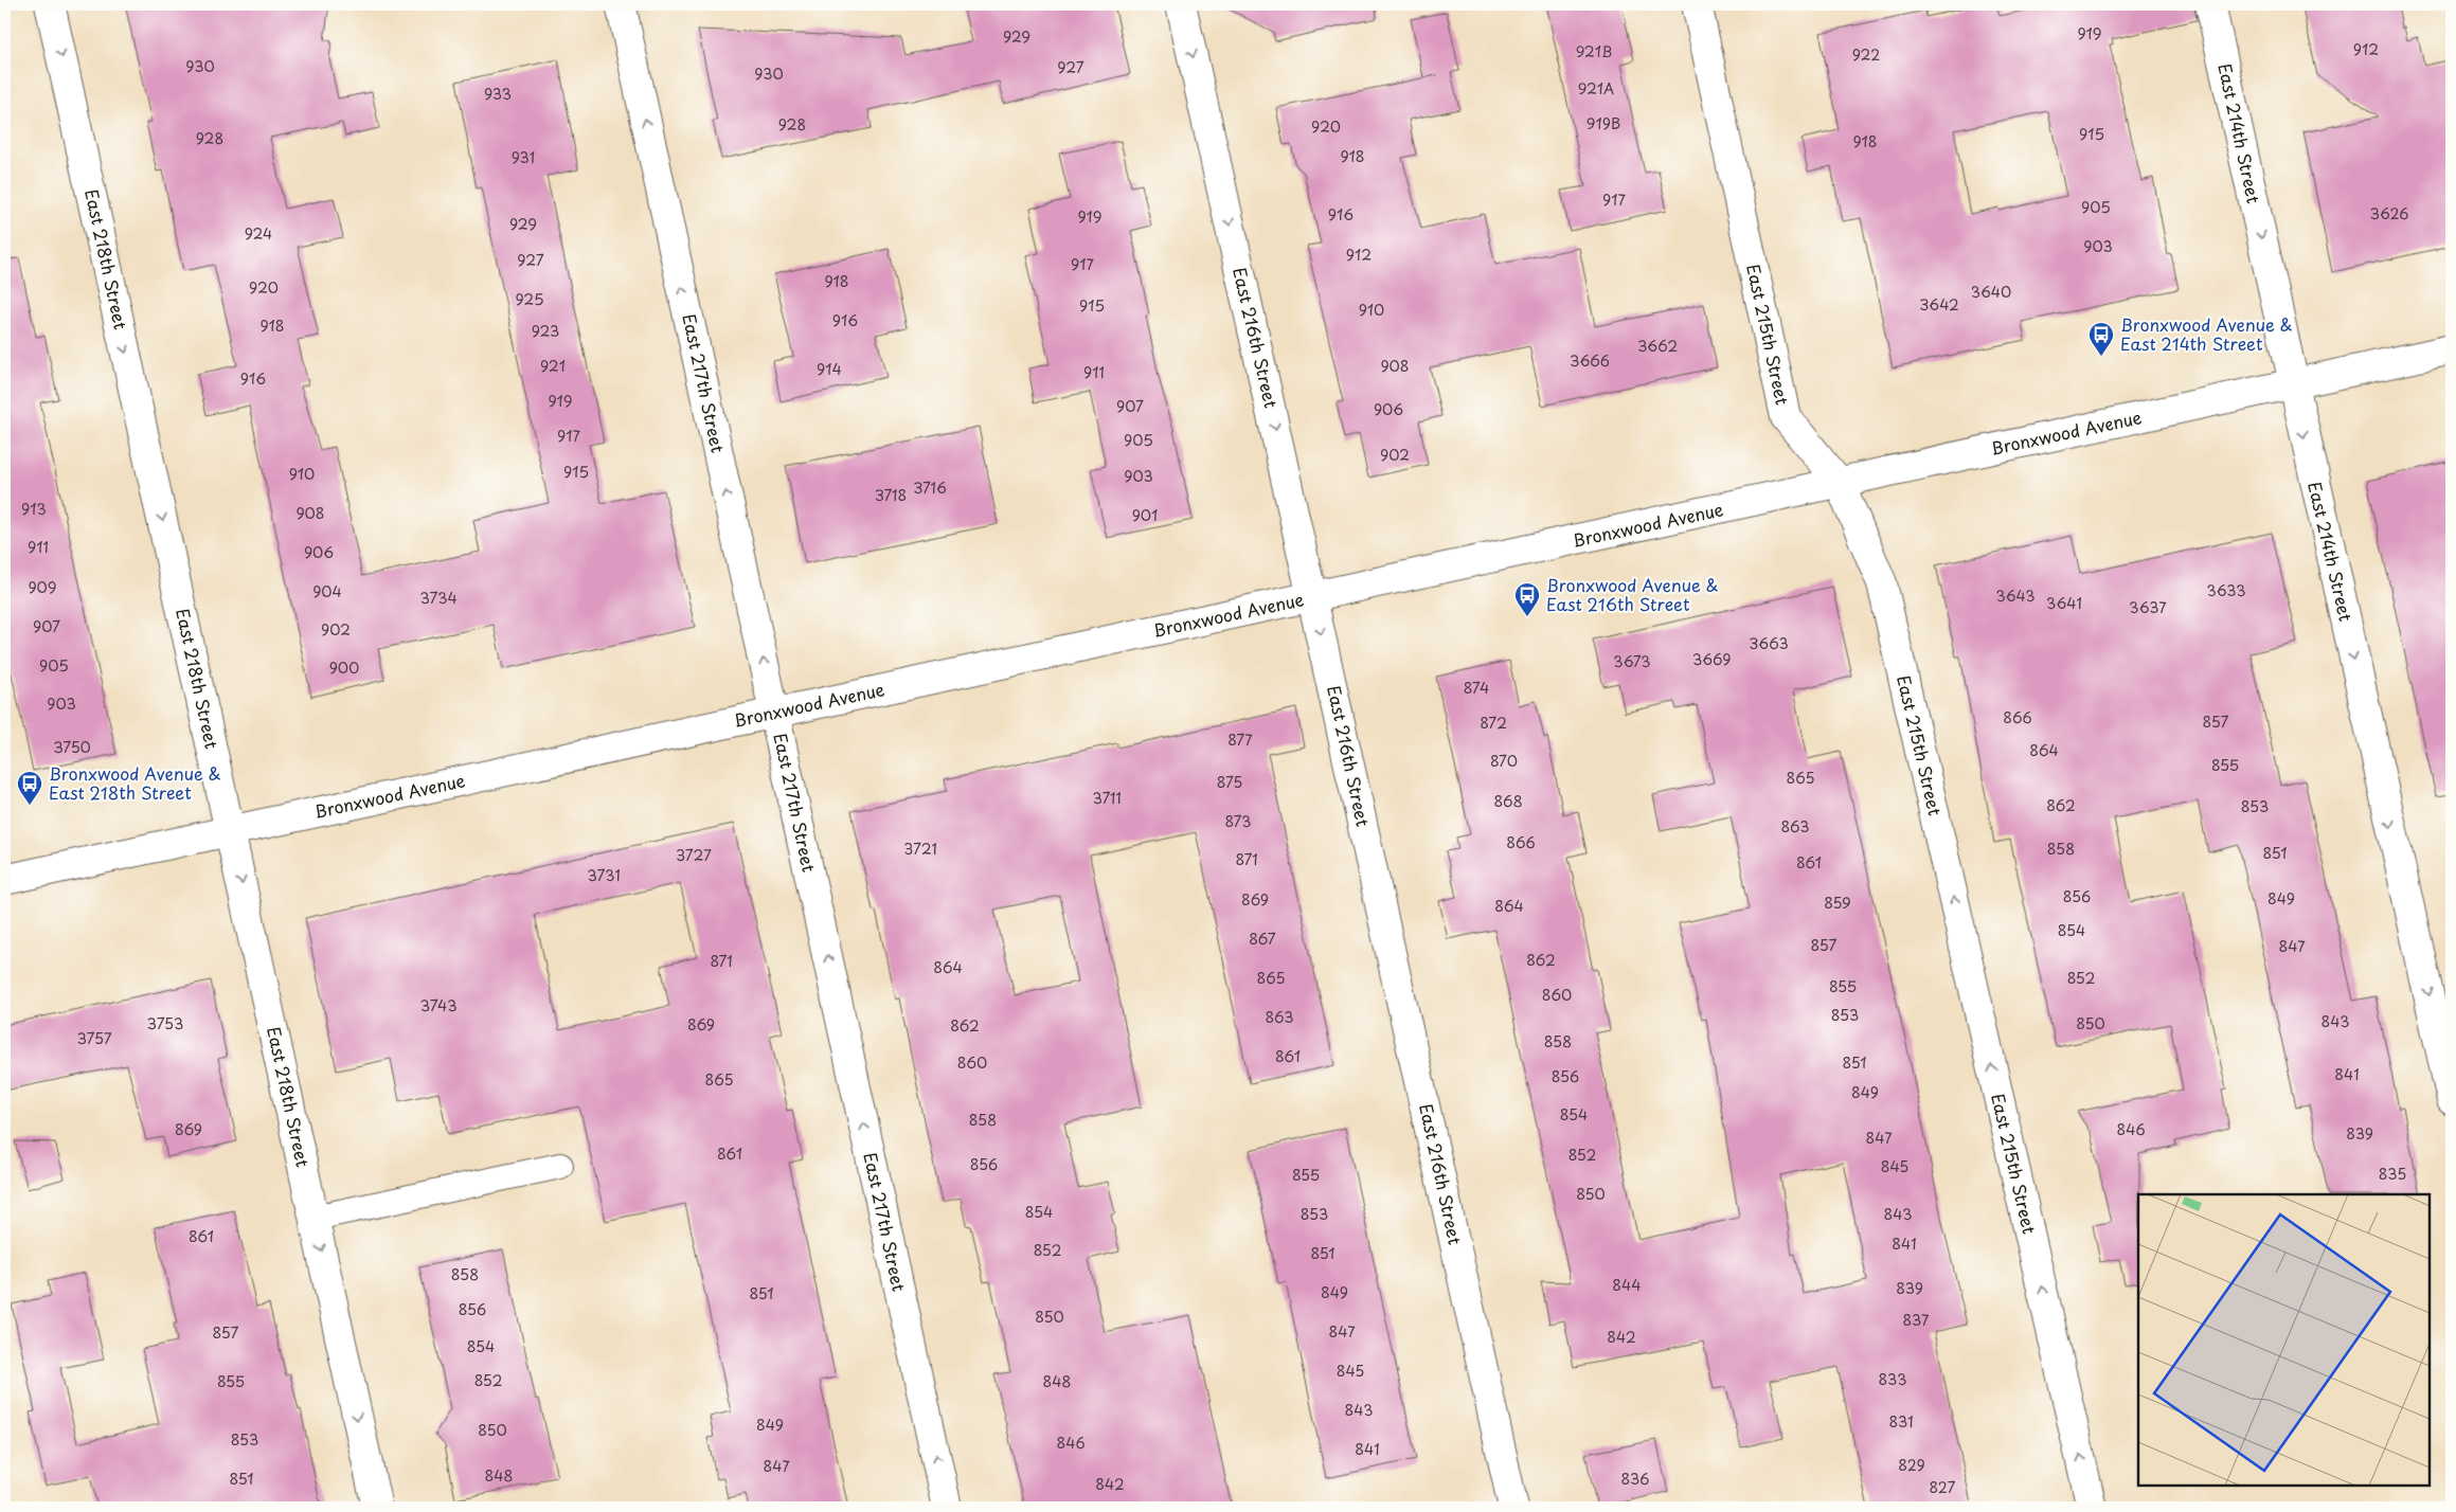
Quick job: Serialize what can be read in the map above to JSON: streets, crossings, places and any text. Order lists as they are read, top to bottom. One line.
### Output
{"streets":{"street":["East 214th Street","East 218th Street","East 215th Street","East 216th Street","East 217th Street","Bronxwood Avenue"]},"crossings":[["East 214th Street","Bronxwood Avenue"],["East 218th Street","Bronxwood Avenue"],["East 215th Street","Bronxwood Avenue"],["East 216th Street","Bronxwood Avenue"],["East 217th Street","Bronxwood Avenue"]],"one_way":["East 214th Street","East 218th Street","East 215th Street","East 216th Street","East 217th Street"],"places":{"bus stop":["Bronxwood Avenue & East 214th Street","Bronxwood Avenue & East 216th Street","Bronxwood Avenue & East 218th Street"]},"house_numbers":["919","929","912","921B","922","930","927","930","921A","933","919B","928","920","915","928","918","918","931","917","905","3626","916","919","929","924","903","912","927","917","918","920","3640","925","3642","915","910","916","918","923","3662","3666","921","908","914","911","916","919","907","906","917","905","902","915","910","903","3716","3718","913","908","901","911","906","909","3633","904","3643","3734","3641","3637","907","902","3663","3669","3673","905","900","874","903","866","857","872","877","3750","864","870","855","865","875","3711","868","862","853","873","863","866","3721","858","851","3727","871","861","3731","856","849","869","859","864","854","867","857","847","862","871","864","865","852","855","860","3743","853","863","843","3753","850","869","862","3757","858","861","860","851","841","856","865","849","854","858","869","846","839","847","861","852","856","845","835","855","850","854","853","843","861","841","852","851","858","844","839","849","851","856","850","837","847","857","842","854","845","833","852","855","848","843","831","849","850","853","846","841","829","847","848","851","836","842","827"]}
